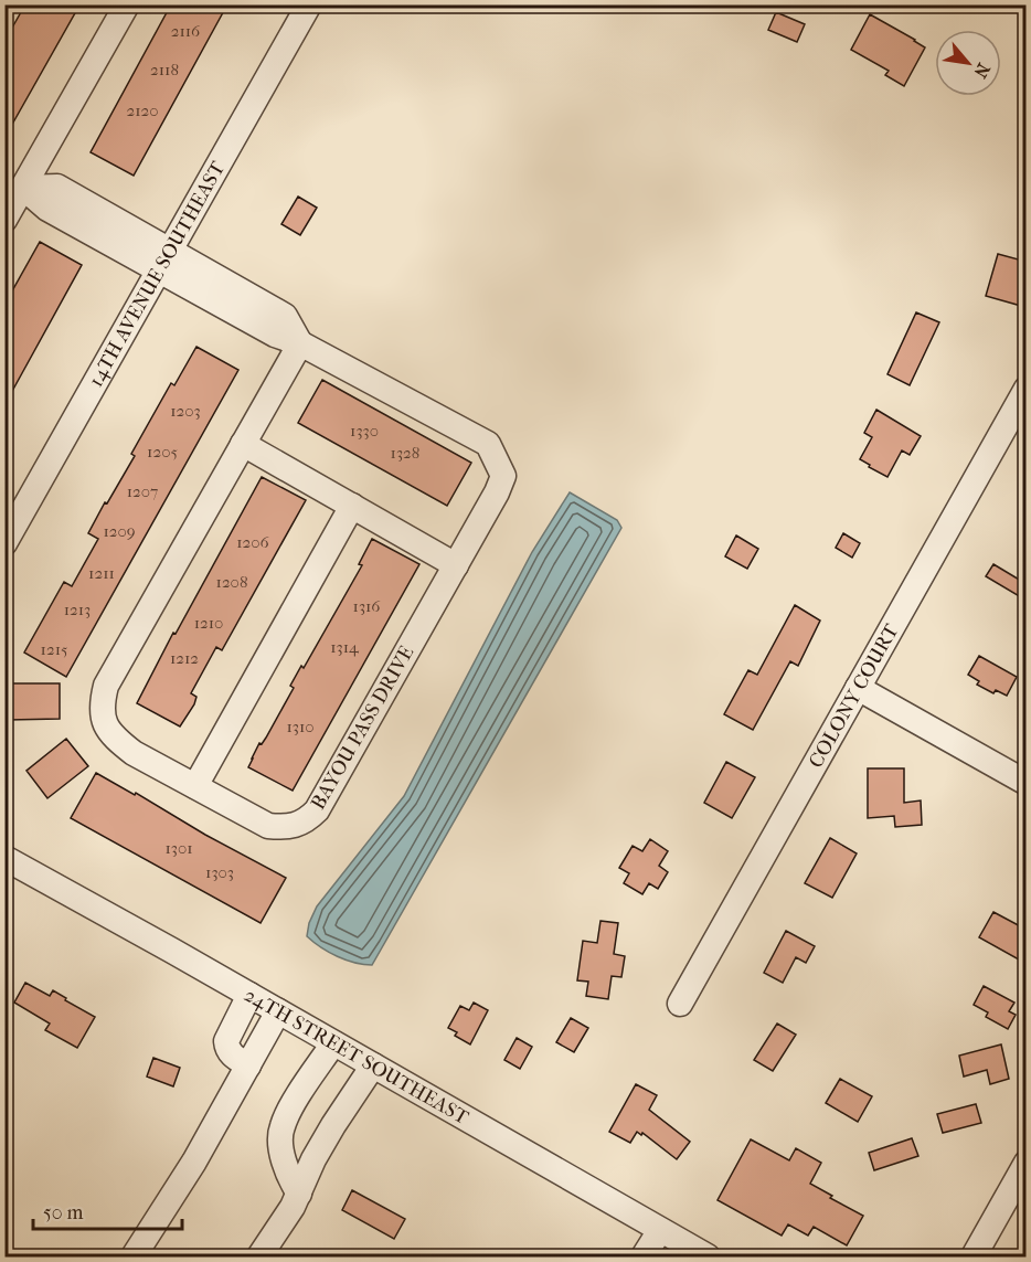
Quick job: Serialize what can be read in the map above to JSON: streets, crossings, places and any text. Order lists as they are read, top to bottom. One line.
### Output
{"streets":{"street":["14TH AVENUE SOUTHEAST","COLONY COURT","BAYOU PASS DRIVE","24TH STREET SOUTHEAST"]},"crossings":[["14TH AVENUE SOUTHEAST","BAYOU PASS DRIVE"]],"house_numbers":["2116","2118","2120","1203","1330","1205","1328","1207","1209","1206","1211","1208","1316","1213","1210","1314","1215","1212","1310","1301","1303"],"scale_bar":"50 m","north":"bottom right"}
